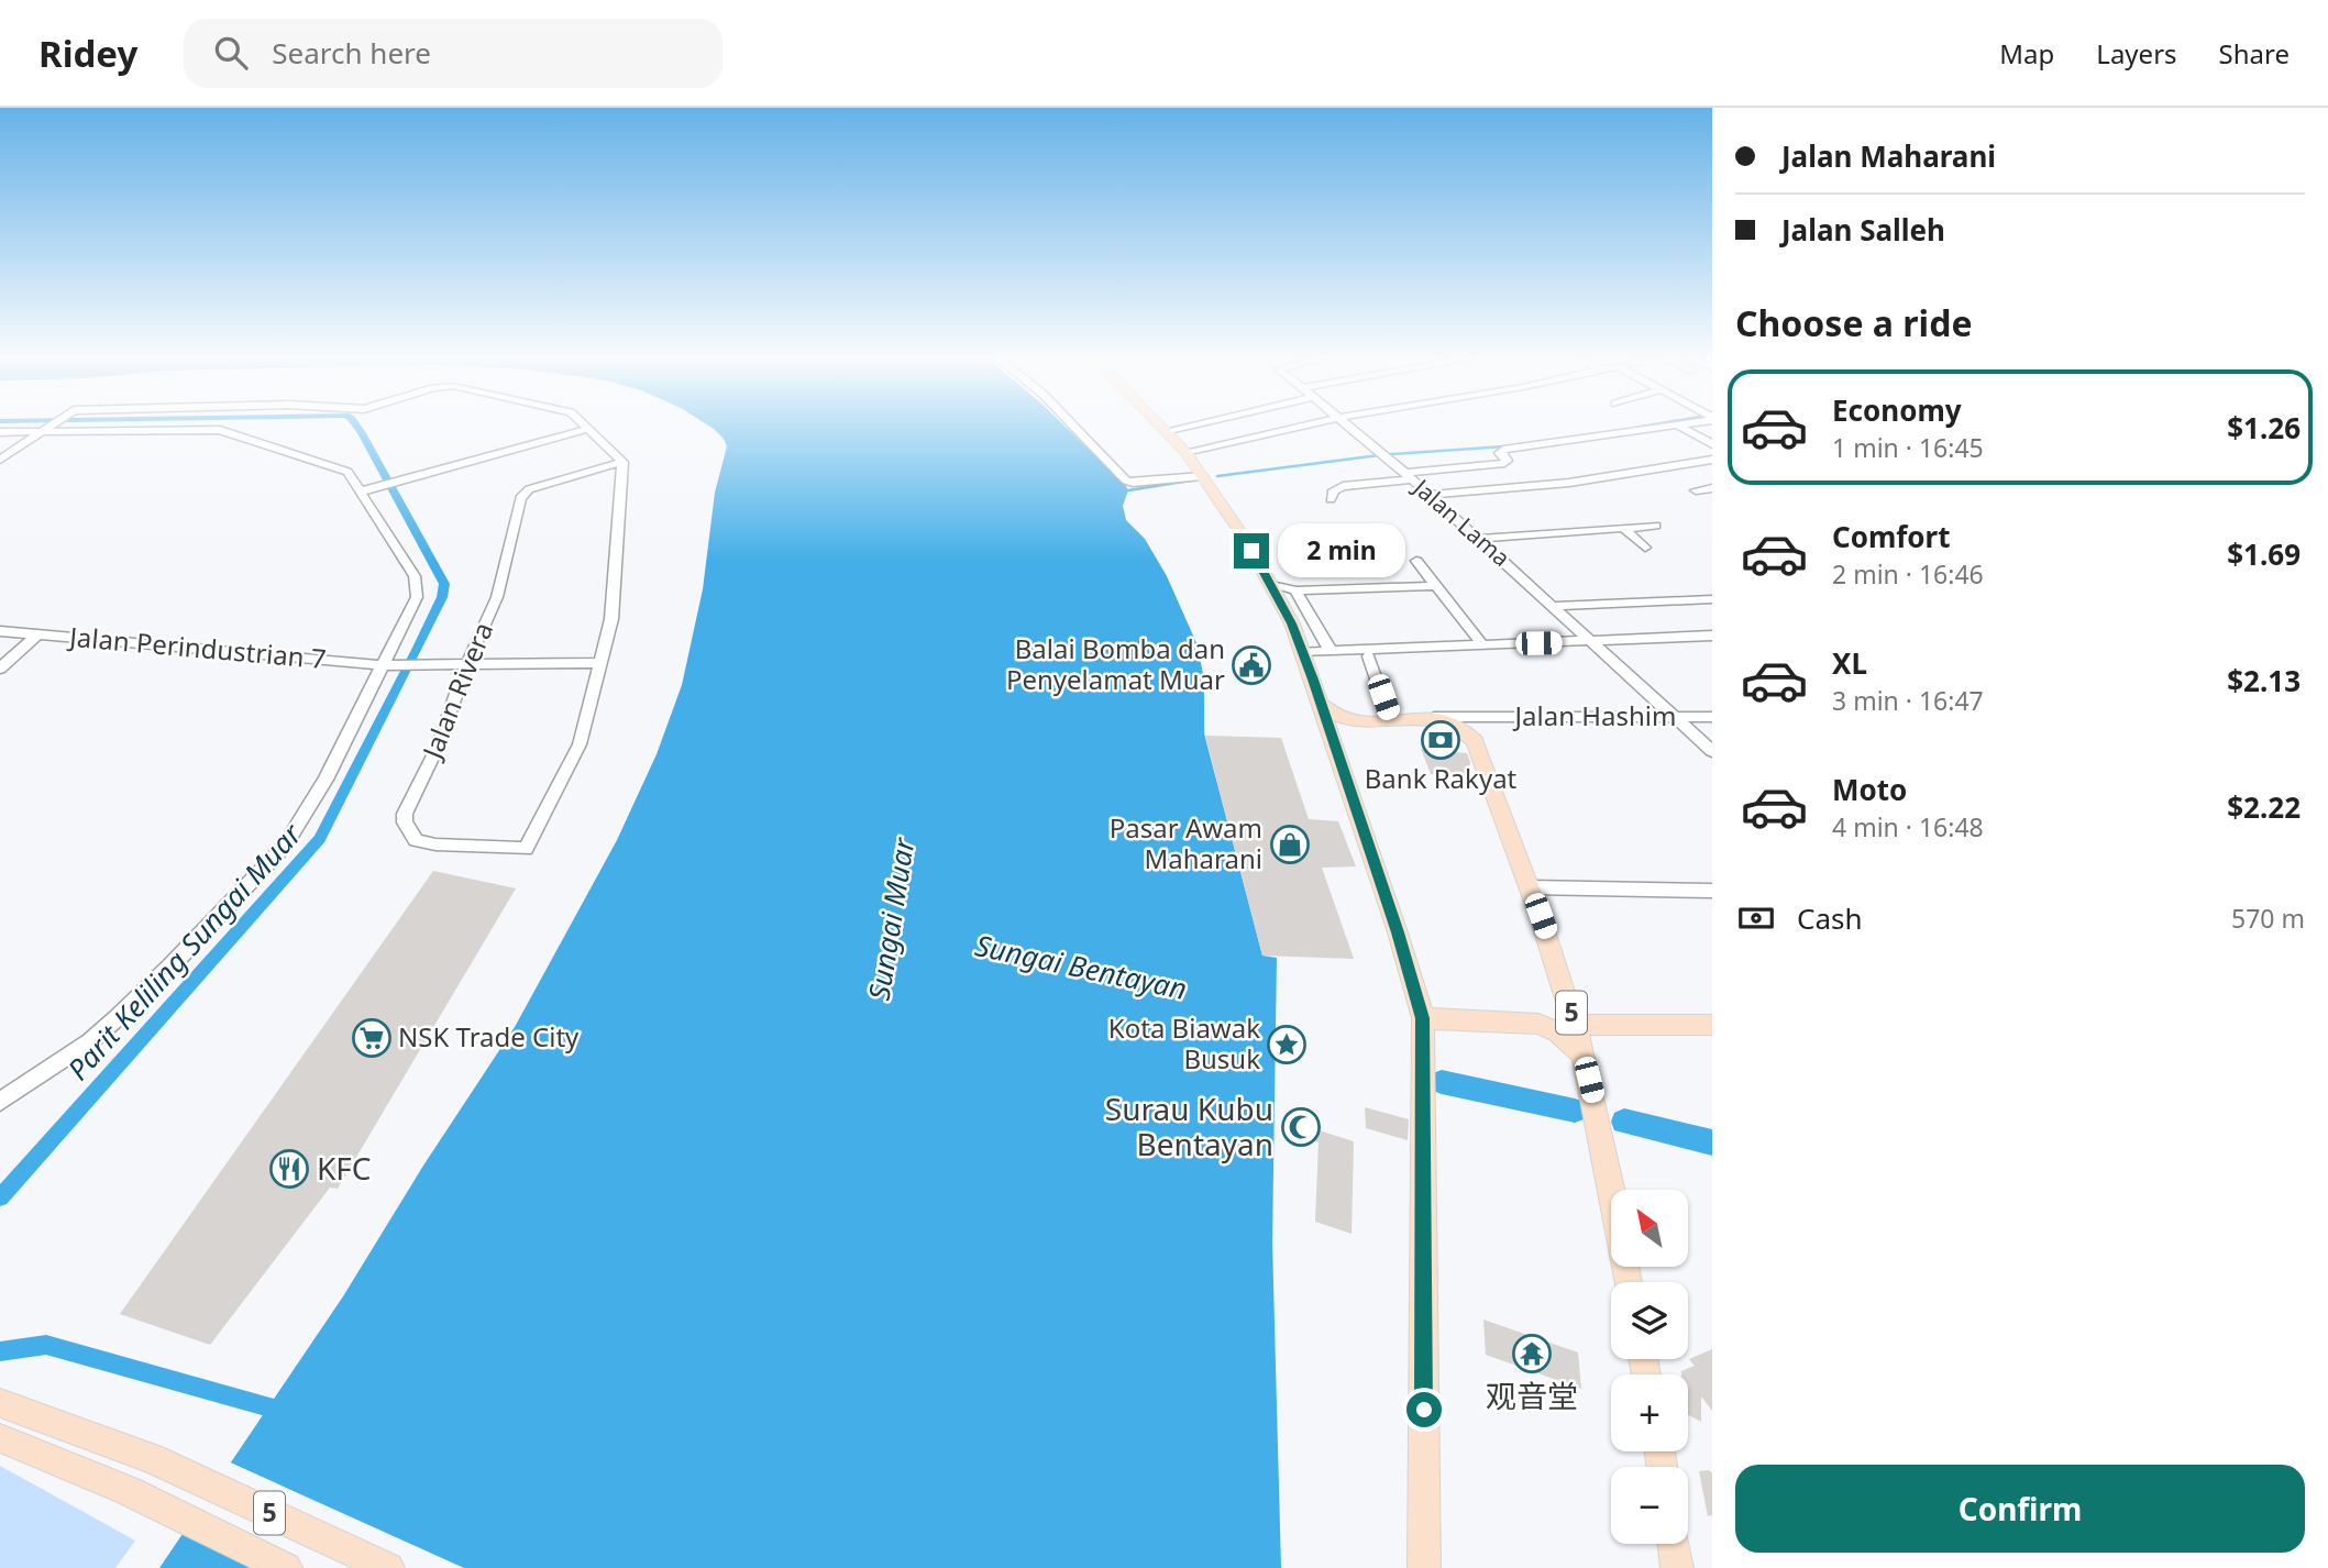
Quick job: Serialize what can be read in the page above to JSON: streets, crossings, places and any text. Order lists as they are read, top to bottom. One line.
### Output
{"streets":{"main road":["5"],"street":["Jalan Lama","Jalan Perindustrian 7","Jalan Rivera","Jalan Hashim"]},"crossings":[["Jalan Lama","Jalan Hashim"],["Jalan Perindustrian 7","Jalan Rivera"]],"water":["Sungai Muar","Parit Keliling Sungai Muar","Sungai Bentayan"],"places":{"public building":["Balai Bomba dan Penyelamat Muar"],"bank":["Bank Rakyat"],"shop":["Pasar Awam Maharani"],"supermarket":["NSK Trade City"],"place":["Kota Biawak Busuk"],"mosque":["Surau Kubu Bentayan"],"restaurant":["KFC"],"temple":["观音堂"]},"north":"top left","page":{"header":"Ridey","search":"Search here","nav":["Map","Layers","Share"],"banner":["Jalan Maharani","Jalan Salleh"],"heading":"Choose a ride","list":[{"name":"Economy","note":"1 min · 16:45","value":"$1.26"},{"name":"Comfort","note":"2 min · 16:46","value":"$1.69"},{"name":"XL","note":"3 min · 16:47","value":"$2.13"},{"name":"Moto","note":"4 min · 16:48","value":"$2.22"}],"bubble":"2 min","pay":["Cash","570 m"],"map_buttons":["+","−"],"buttons":"Confirm"}}
